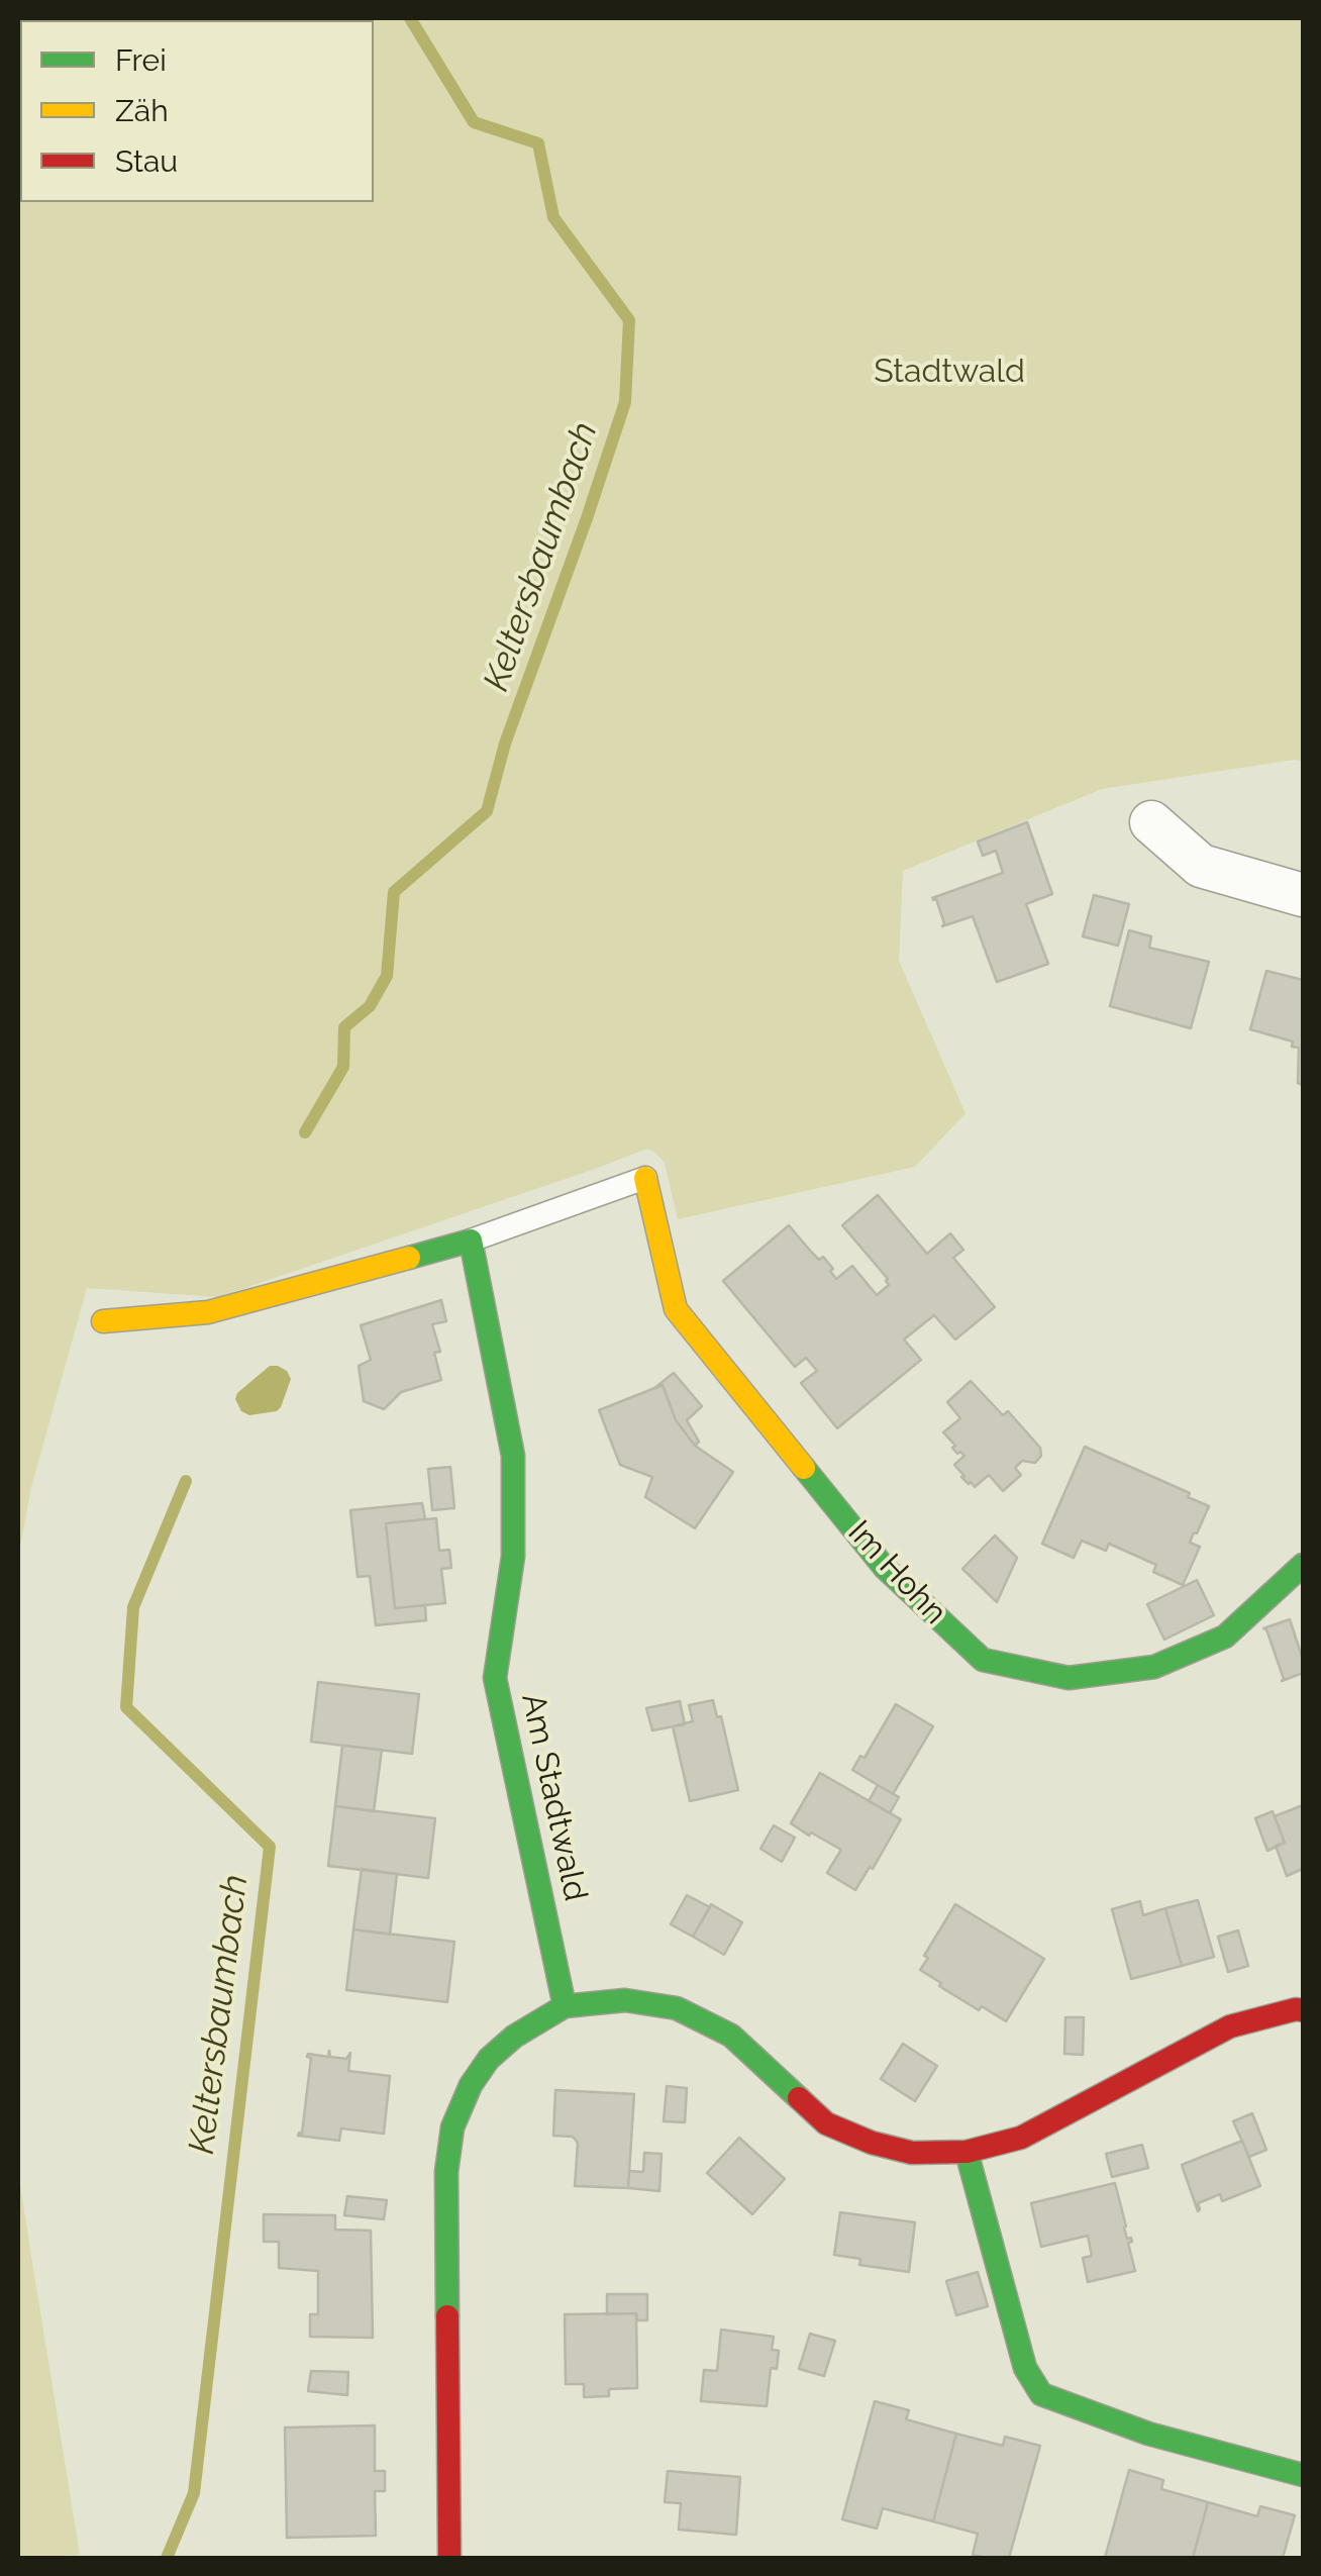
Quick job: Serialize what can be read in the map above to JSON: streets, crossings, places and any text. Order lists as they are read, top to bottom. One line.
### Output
{"streets":{"street":["Im Hohn","Am Stadtwald"]},"water":["Keltersbaumbach"],"parks":["Stadtwald"],"legend":["Frei","Zäh","Stau"]}
